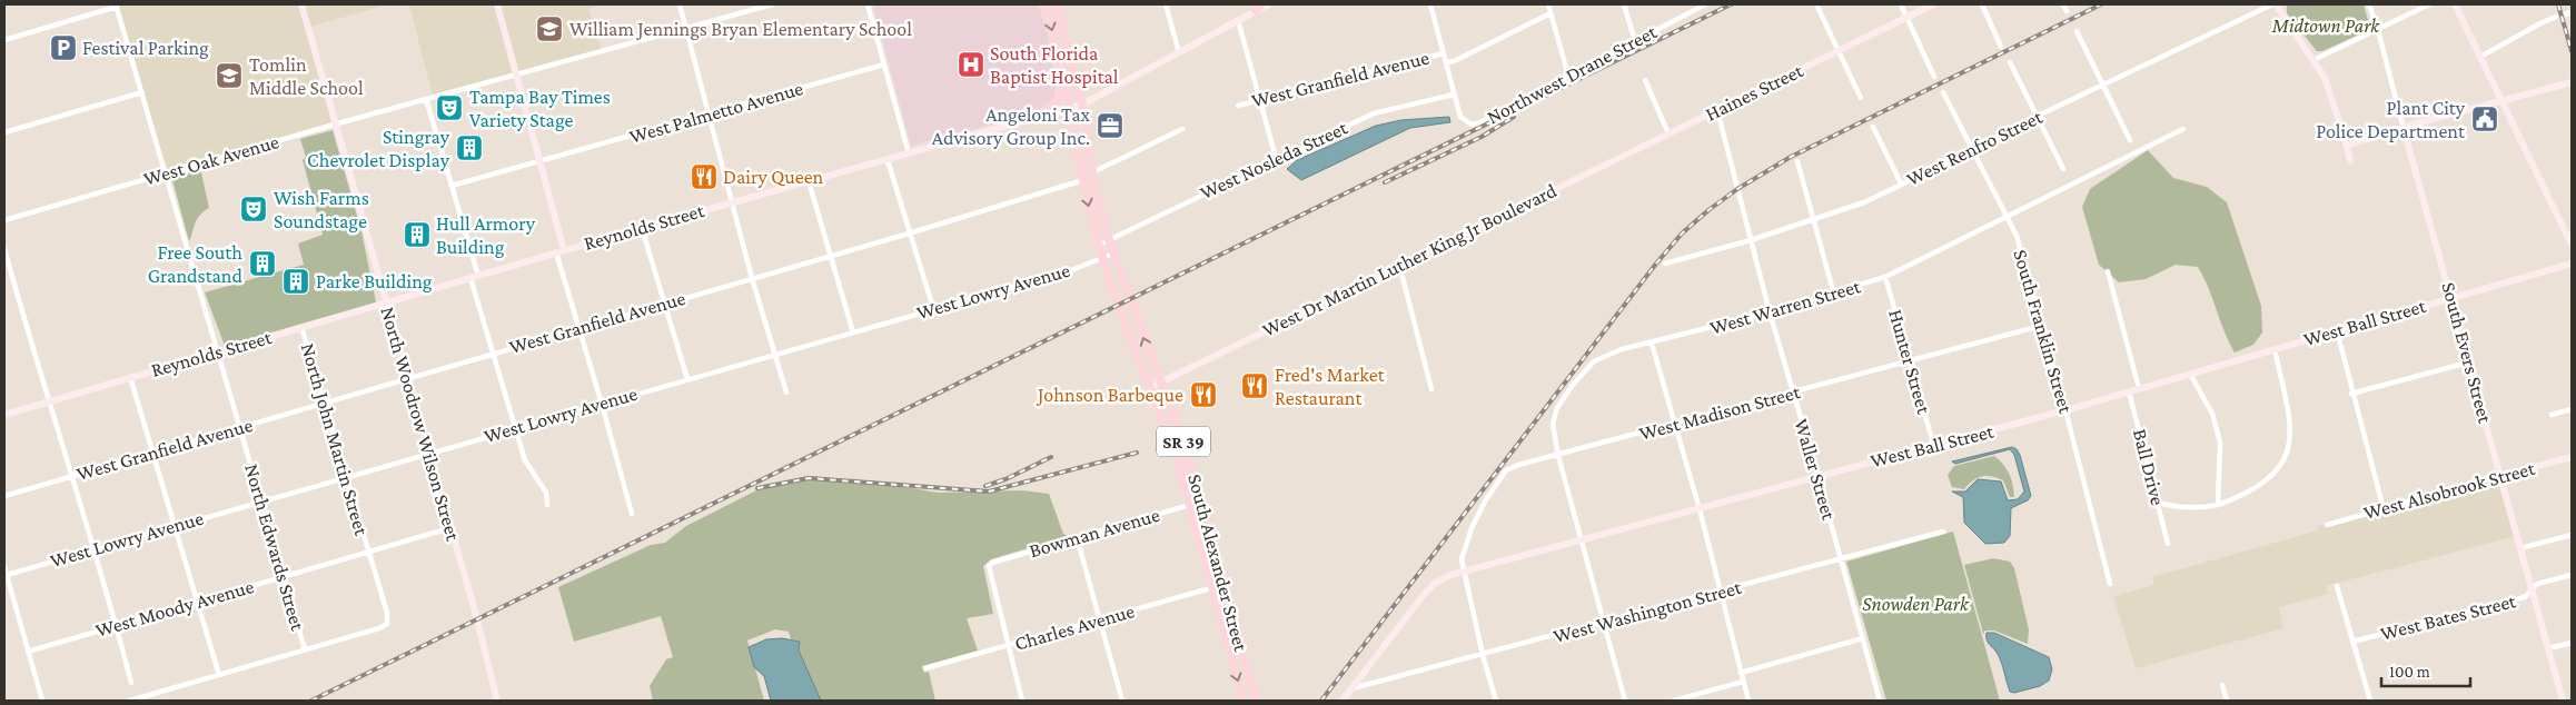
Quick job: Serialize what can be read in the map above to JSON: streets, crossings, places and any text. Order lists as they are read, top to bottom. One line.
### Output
{"streets":{"main road":["SR 39","South Alexander Street"],"street":["Northwest Drane Street","West Granfield Avenue","Haines Street","West Palmetto Avenue","West Renfro Street","West Oak Avenue","West Nosleda Street","Reynolds Street","West Dr Martin Luther King Jr Boulevard","West Lowry Avenue","West Warren Street","West Ball Street","South Franklin Street","South Evers Street","Hunter Street","West Madison Street","North Woodrow Wilson Street","North John Martin Street","Ball Drive","Waller Street","West Alsobrook Street","Bowman Avenue","North Edwards Street","West Moody Avenue","West Washington Street","West Bates Street","Charles Avenue"]},"crossings":[["Northwest Drane Street","West Nosleda Street"],["West Granfield Avenue","North Woodrow Wilson Street"],["West Granfield Avenue","North John Martin Street"],["West Granfield Avenue","SR 39"],["West Granfield Avenue","North Edwards Street"],["Haines Street","West Dr Martin Luther King Jr Boulevard"],["Haines Street","Waller Street"],["West Renfro Street","South Franklin Street"],["West Renfro Street","Waller Street"],["West Oak Avenue","North Woodrow Wilson Street"],["West Oak Avenue","North Edwards Street"],["West Nosleda Street","SR 39"],["Reynolds Street","North Woodrow Wilson Street"],["Reynolds Street","North John Martin Street"],["Reynolds Street","SR 39"],["Reynolds Street","North Edwards Street"],["West Dr Martin Luther King Jr Boulevard","South Alexander Street"],["West Lowry Avenue","North Woodrow Wilson Street"],["West Lowry Avenue","North John Martin Street"],["West Lowry Avenue","SR 39"],["West Lowry Avenue","North Edwards Street"],["West Lowry Avenue","South Alexander Street"],["West Warren Street","West Ball Street"],["West Warren Street","South Franklin Street"],["West Warren Street","Hunter Street"],["West Warren Street","West Madison Street"],["West Warren Street","Waller Street"],["West Warren Street","West Washington Street"],["West Ball Street","South Franklin Street"],["West Ball Street","South Evers Street"],["West Ball Street","Hunter Street"],["West Ball Street","West Madison Street"],["West Ball Street","Ball Drive"],["West Ball Street","Waller Street"],["West Ball Street","West Washington Street"],["South Franklin Street","West Madison Street"],["South Evers Street","West Alsobrook Street"],["South Evers Street","West Bates Street"],["Hunter Street","West Madison Street"],["West Madison Street","Waller Street"],["West Madison Street","West Washington Street"],["North Woodrow Wilson Street","West Moody Avenue"],["North John Martin Street","North Edwards Street"],["North John Martin Street","West Moody Avenue"],["SR 39","South Alexander Street"],["Waller Street","West Washington Street"],["Bowman Avenue","South Alexander Street"],["Bowman Avenue","Charles Avenue"],["North Edwards Street","West Moody Avenue"],["South Alexander Street","Charles Avenue"]],"parks":["Midtown Park","Snowden Park"],"places":{"school or university":["William Jennings Bryan Elementary School","Tomlin Middle School"],"parking":["Festival Parking"],"hospital":["South Florida Baptist Hospital"],"theatre":["Tampa Bay Times Variety Stage","Wish Farms Soundstage"],"public building":["Plant City Police Department"],"office":["Angeloni Tax Advisory Group Inc."],"building":["Stingray Chevrolet Display","Hull Armory Building","Free South Grandstand","Parke Building"],"restaurant":["Dairy Queen","Fred's Market Restaurant","Johnson Barbeque"]},"scale_bar":"100 m"}
